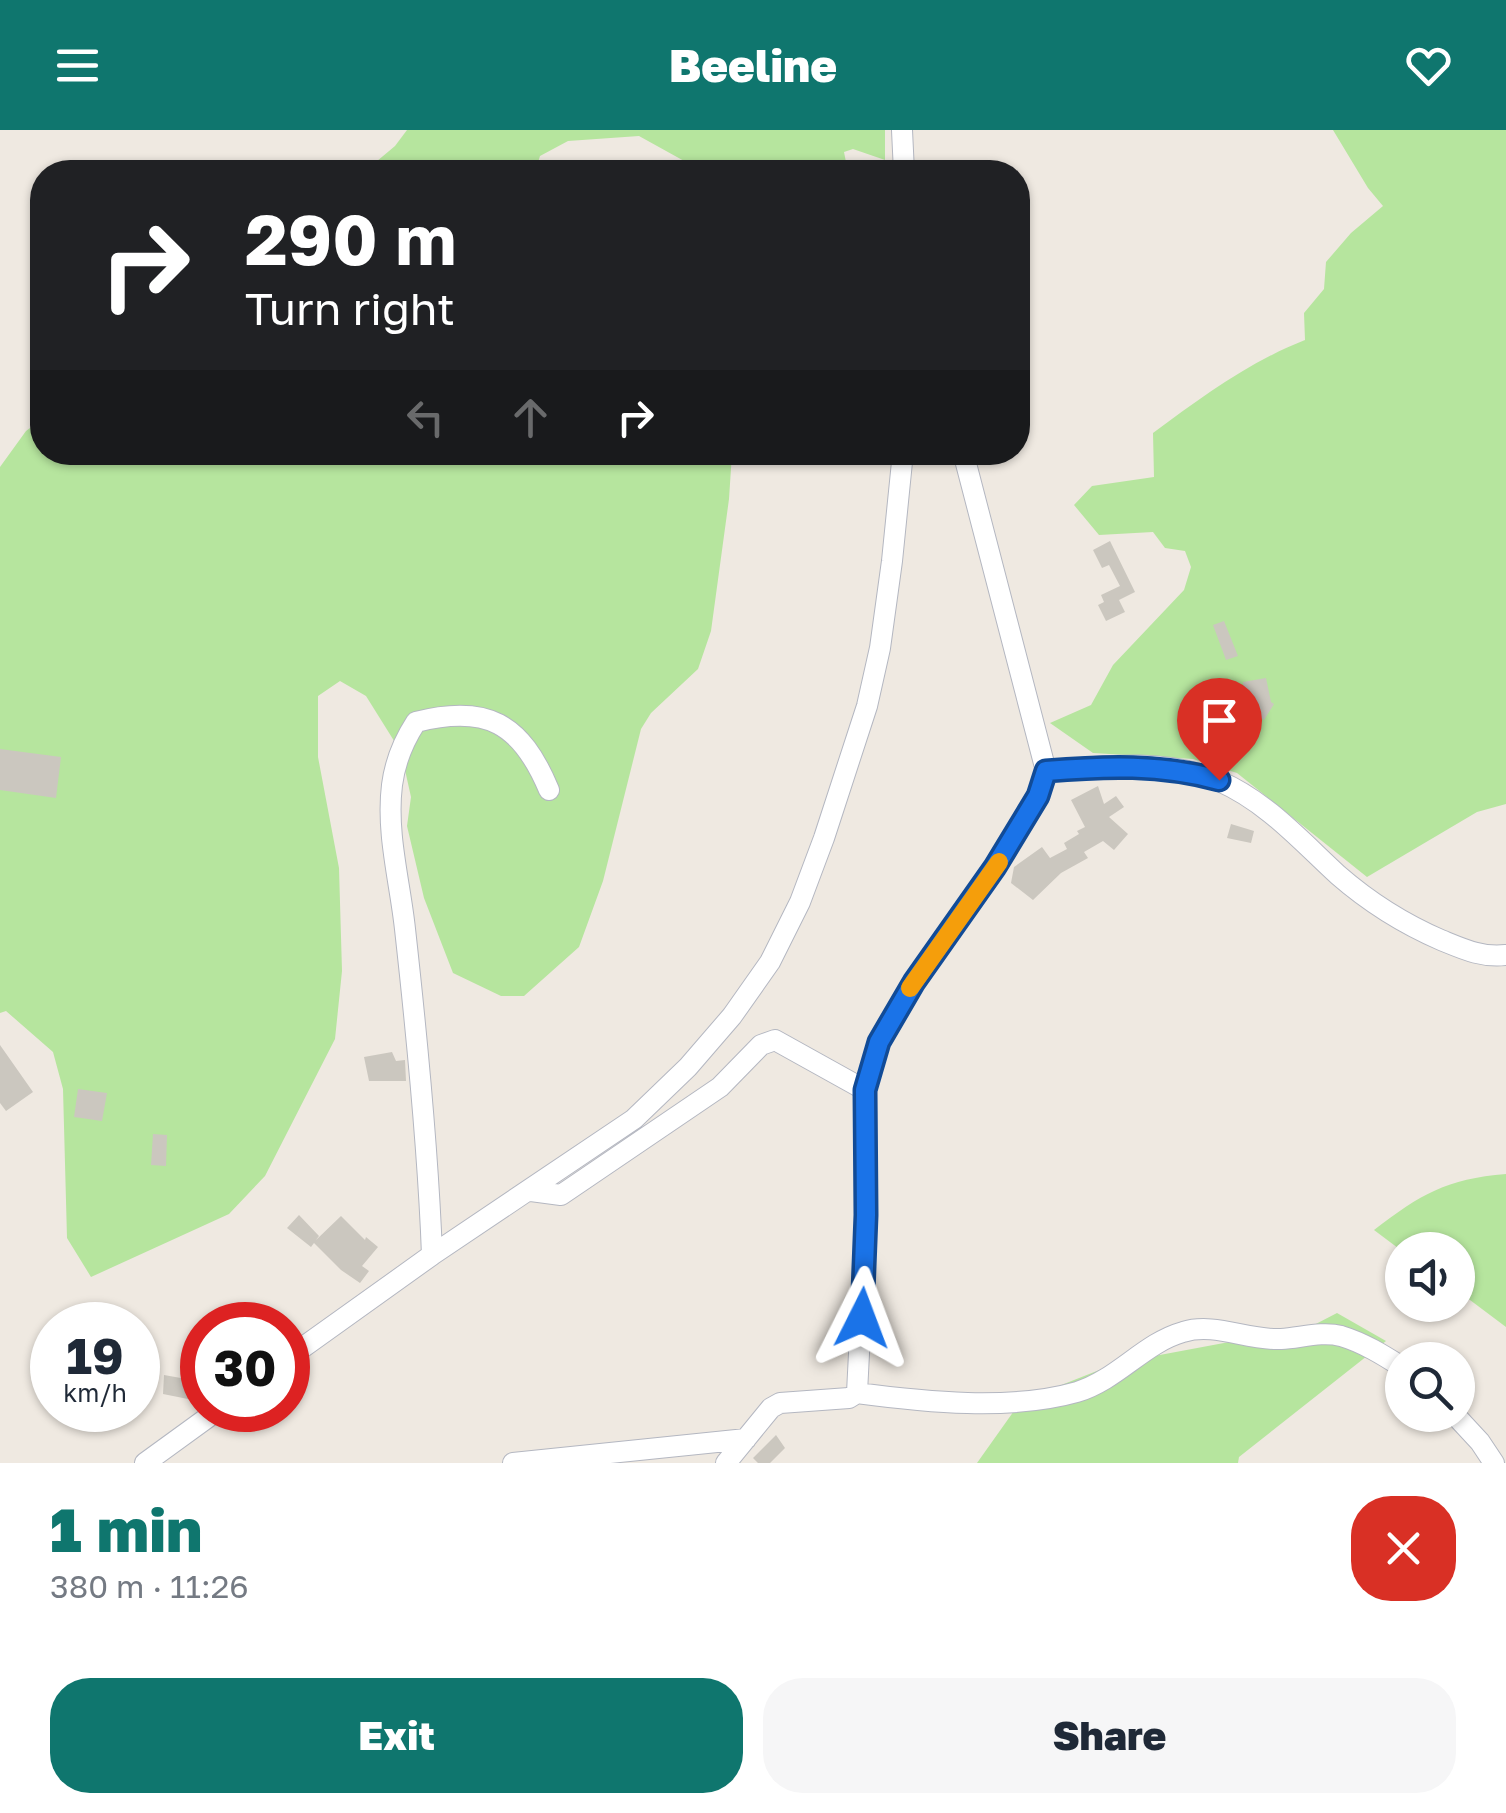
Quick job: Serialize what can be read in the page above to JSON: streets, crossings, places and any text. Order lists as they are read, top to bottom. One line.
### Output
{"page":{"header":"Beeline","turn":["290 m","Turn right"],"speed":"19 km/h","limit":"30","heading":["1 min","380 m · 11:26"],"buttons":["Exit","Share"]}}
